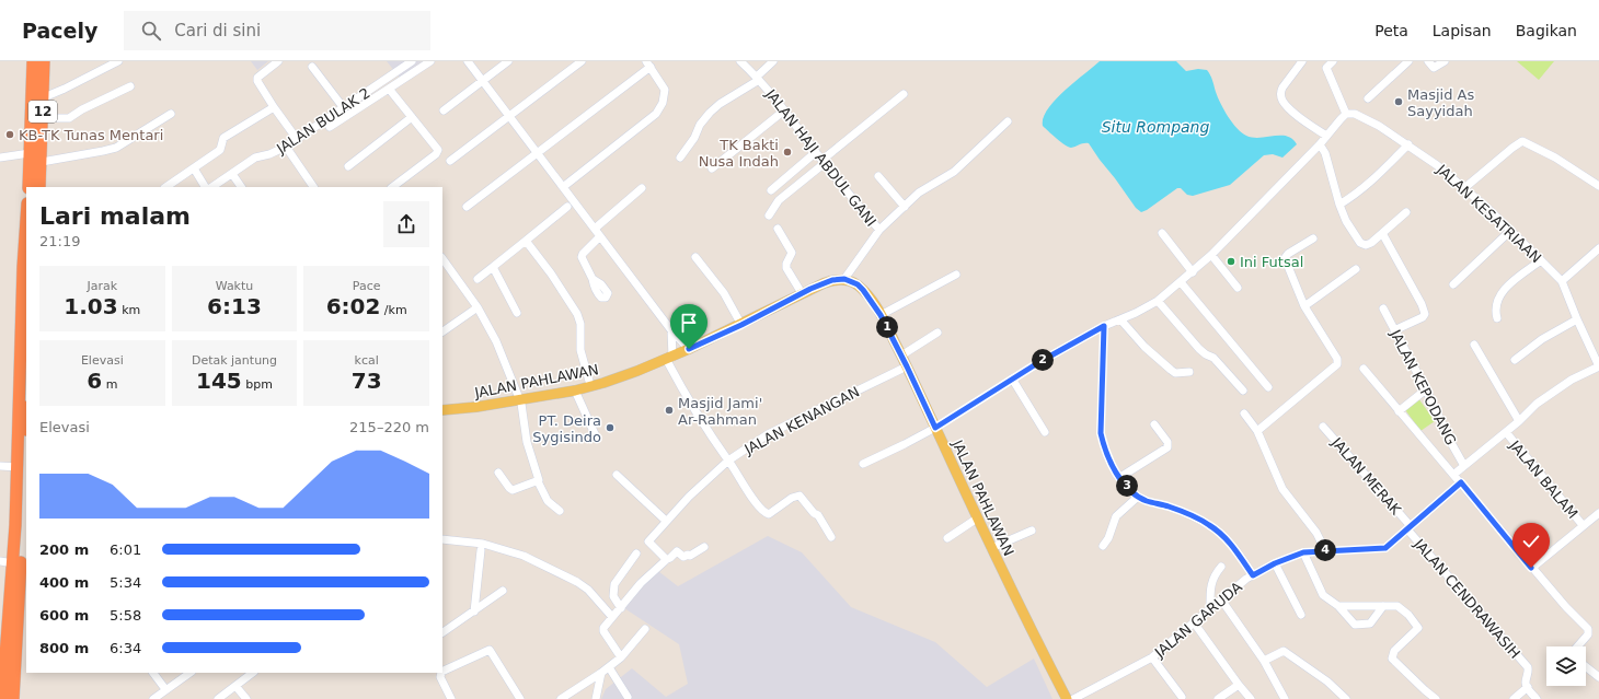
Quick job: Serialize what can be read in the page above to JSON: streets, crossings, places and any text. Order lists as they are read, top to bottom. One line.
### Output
{"streets":{"highway":["12"],"main road":["JALAN PAHLAWAN"],"street":["JALAN BULAK 2","JALAN HAJI ABDUL GANI","JALAN KESATRIAAN","JALAN KEPODANG","JALAN KENANGAN","JALAN MERAK","JALAN BALAM","JALAN CENDRAWASIH","JALAN GARUDA"]},"crossings":[["JALAN HAJI ABDUL GANI","JALAN PAHLAWAN"],["JALAN PAHLAWAN","JALAN KENANGAN"],["JALAN MERAK","JALAN CENDRAWASIH"],["JALAN MERAK","JALAN GARUDA"],["JALAN CENDRAWASIH","JALAN GARUDA"]],"water":["Situ Rompang"],"places":["Masjid As Sayyidah","KB-TK Tunas Mentari","TK Bakti Nusa Indah","Ini Futsal","Masjid Jami' Ar-Rahman","PT. Deira Sygisindo"],"page":{"header":"Pacely","search":"Cari di sini","nav":["Peta","Lapisan","Bagikan"],"heading":["Lari malam","21:19"],"stats":[["Jarak","1.03 km"],["Waktu","6:13"],["Pace","6:02 /km"],["Elevasi","6 m"],["Detak jantung","145 bpm"],["kcal","73"]],"pins":["1","2","3","4"],"chart":["Elevasi","215–220 m"],"list":[{"name":"200 m","note":"6:01"},{"name":"400 m","note":"5:34"},{"name":"600 m","note":"5:58"},{"name":"800 m","note":"6:34"}]}}
